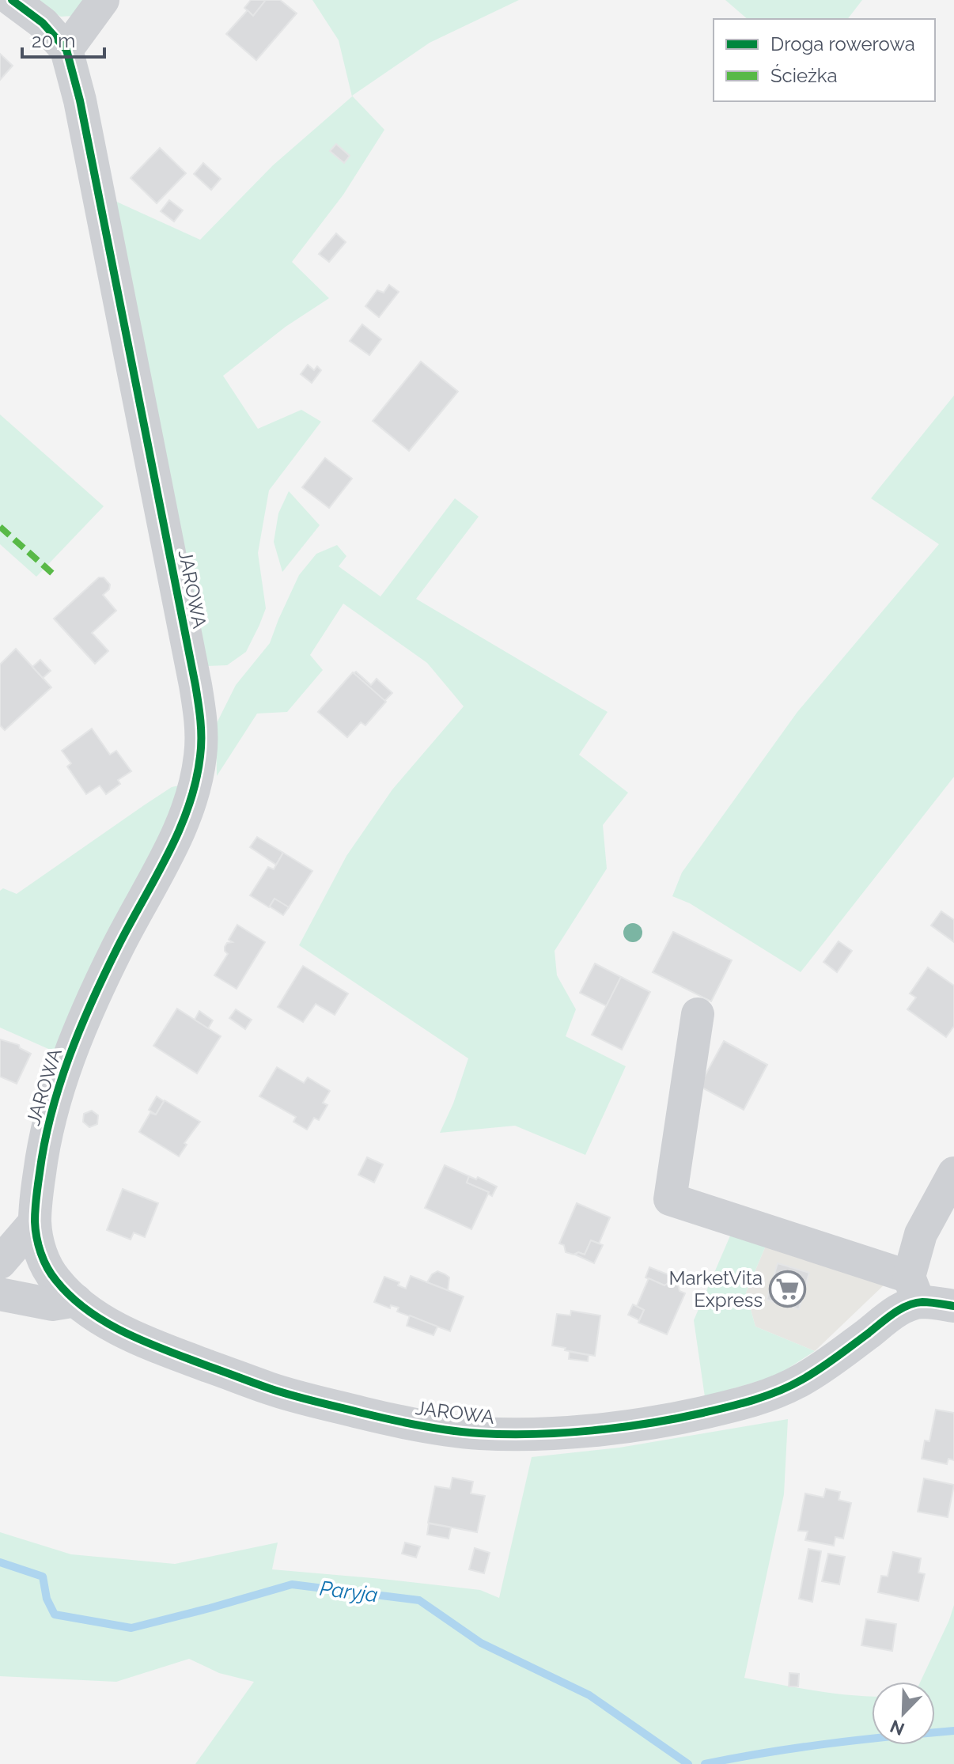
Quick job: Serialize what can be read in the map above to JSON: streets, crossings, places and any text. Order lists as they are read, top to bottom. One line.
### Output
{"streets":{"street":["JAROWA"]},"water":["Paryja"],"places":{"supermarket":["MarketVita Express"]},"legend":["Droga rowerowa","Ścieżka"],"scale_bar":"20 m","north":"bottom left"}
